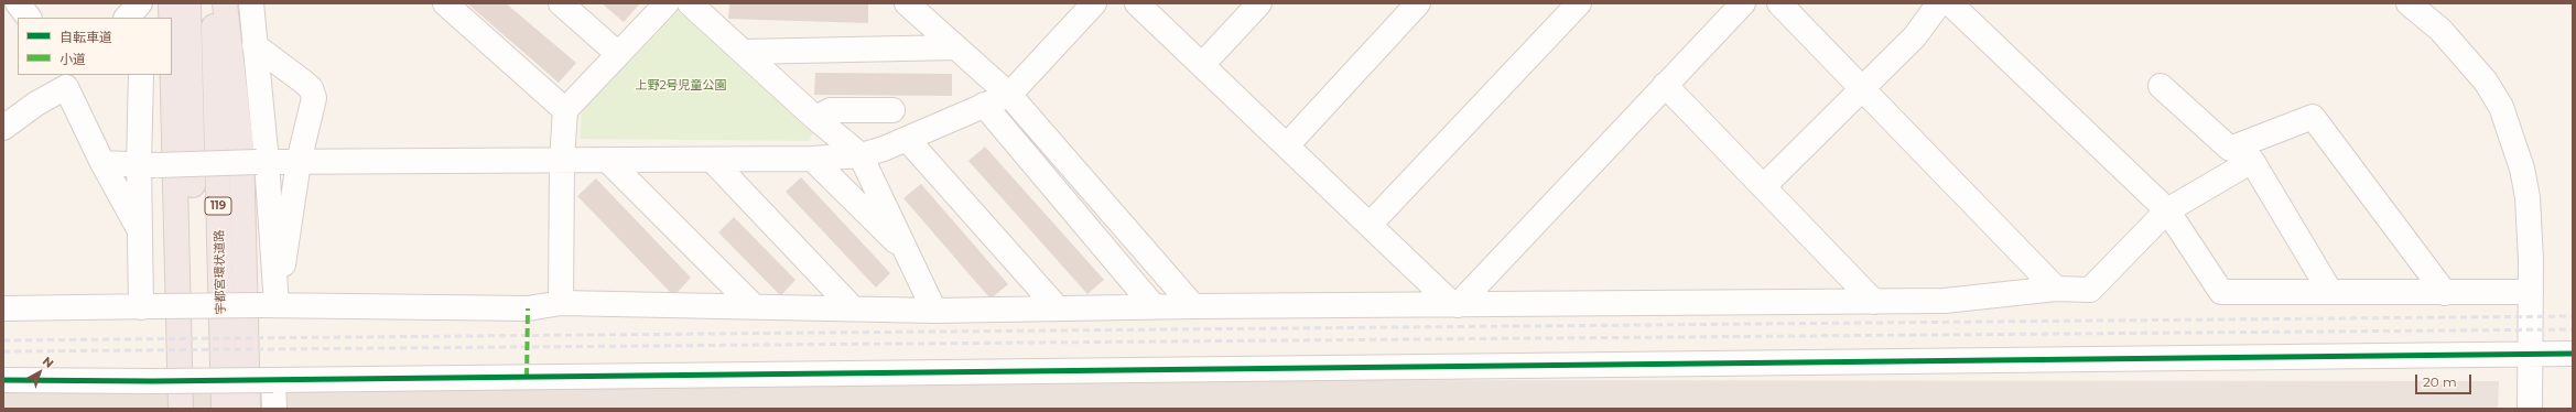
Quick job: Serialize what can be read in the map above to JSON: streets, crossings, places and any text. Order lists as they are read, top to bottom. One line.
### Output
{"streets":{"highway":["119","宇都宮環状道路"]},"parks":["上野2号児童公園"],"legend":["自転車道","小道"],"scale_bar":"20 m","north":"top right"}
